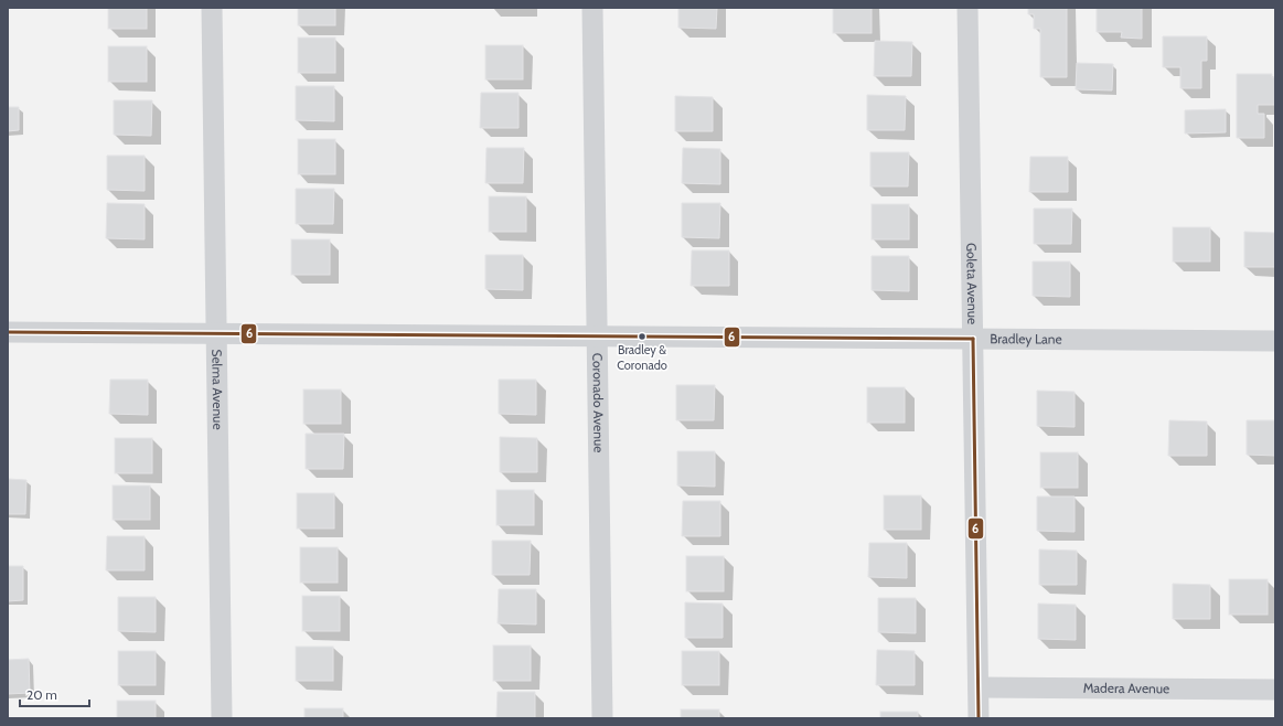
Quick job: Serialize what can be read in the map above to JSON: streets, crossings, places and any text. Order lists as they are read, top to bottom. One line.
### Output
{"streets":{"street":["Goleta Avenue","Bradley Lane","Selma Avenue","Coronado Avenue","Madera Avenue"]},"crossings":[["Goleta Avenue","Bradley Lane"],["Goleta Avenue","Madera Avenue"],["Bradley Lane","Selma Avenue"],["Bradley Lane","Coronado Avenue"]],"places":["Bradley & Coronado"],"lines":["transit line 6"],"scale_bar":"20 m"}
